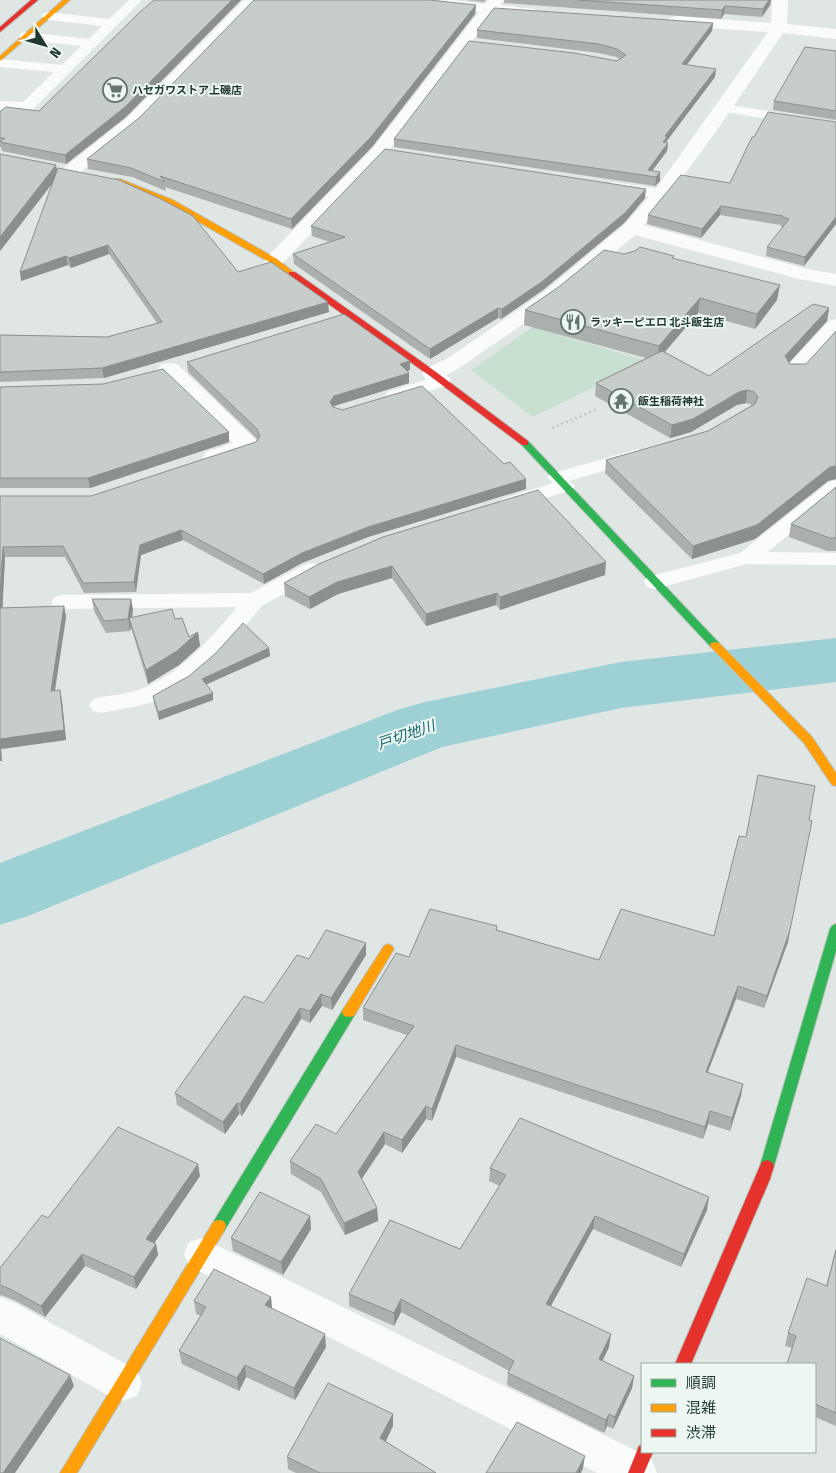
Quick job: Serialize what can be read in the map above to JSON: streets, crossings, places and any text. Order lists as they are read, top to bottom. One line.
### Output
{"water":["戸切地川"],"places":{"supermarket":["ハセガワストア上磯店"],"restaurant":["ラッキーピエロ 北斗飯生店"],"temple":["飯生稲荷神社"]},"legend":["順調","混雑","渋滞"],"north":"bottom right"}
